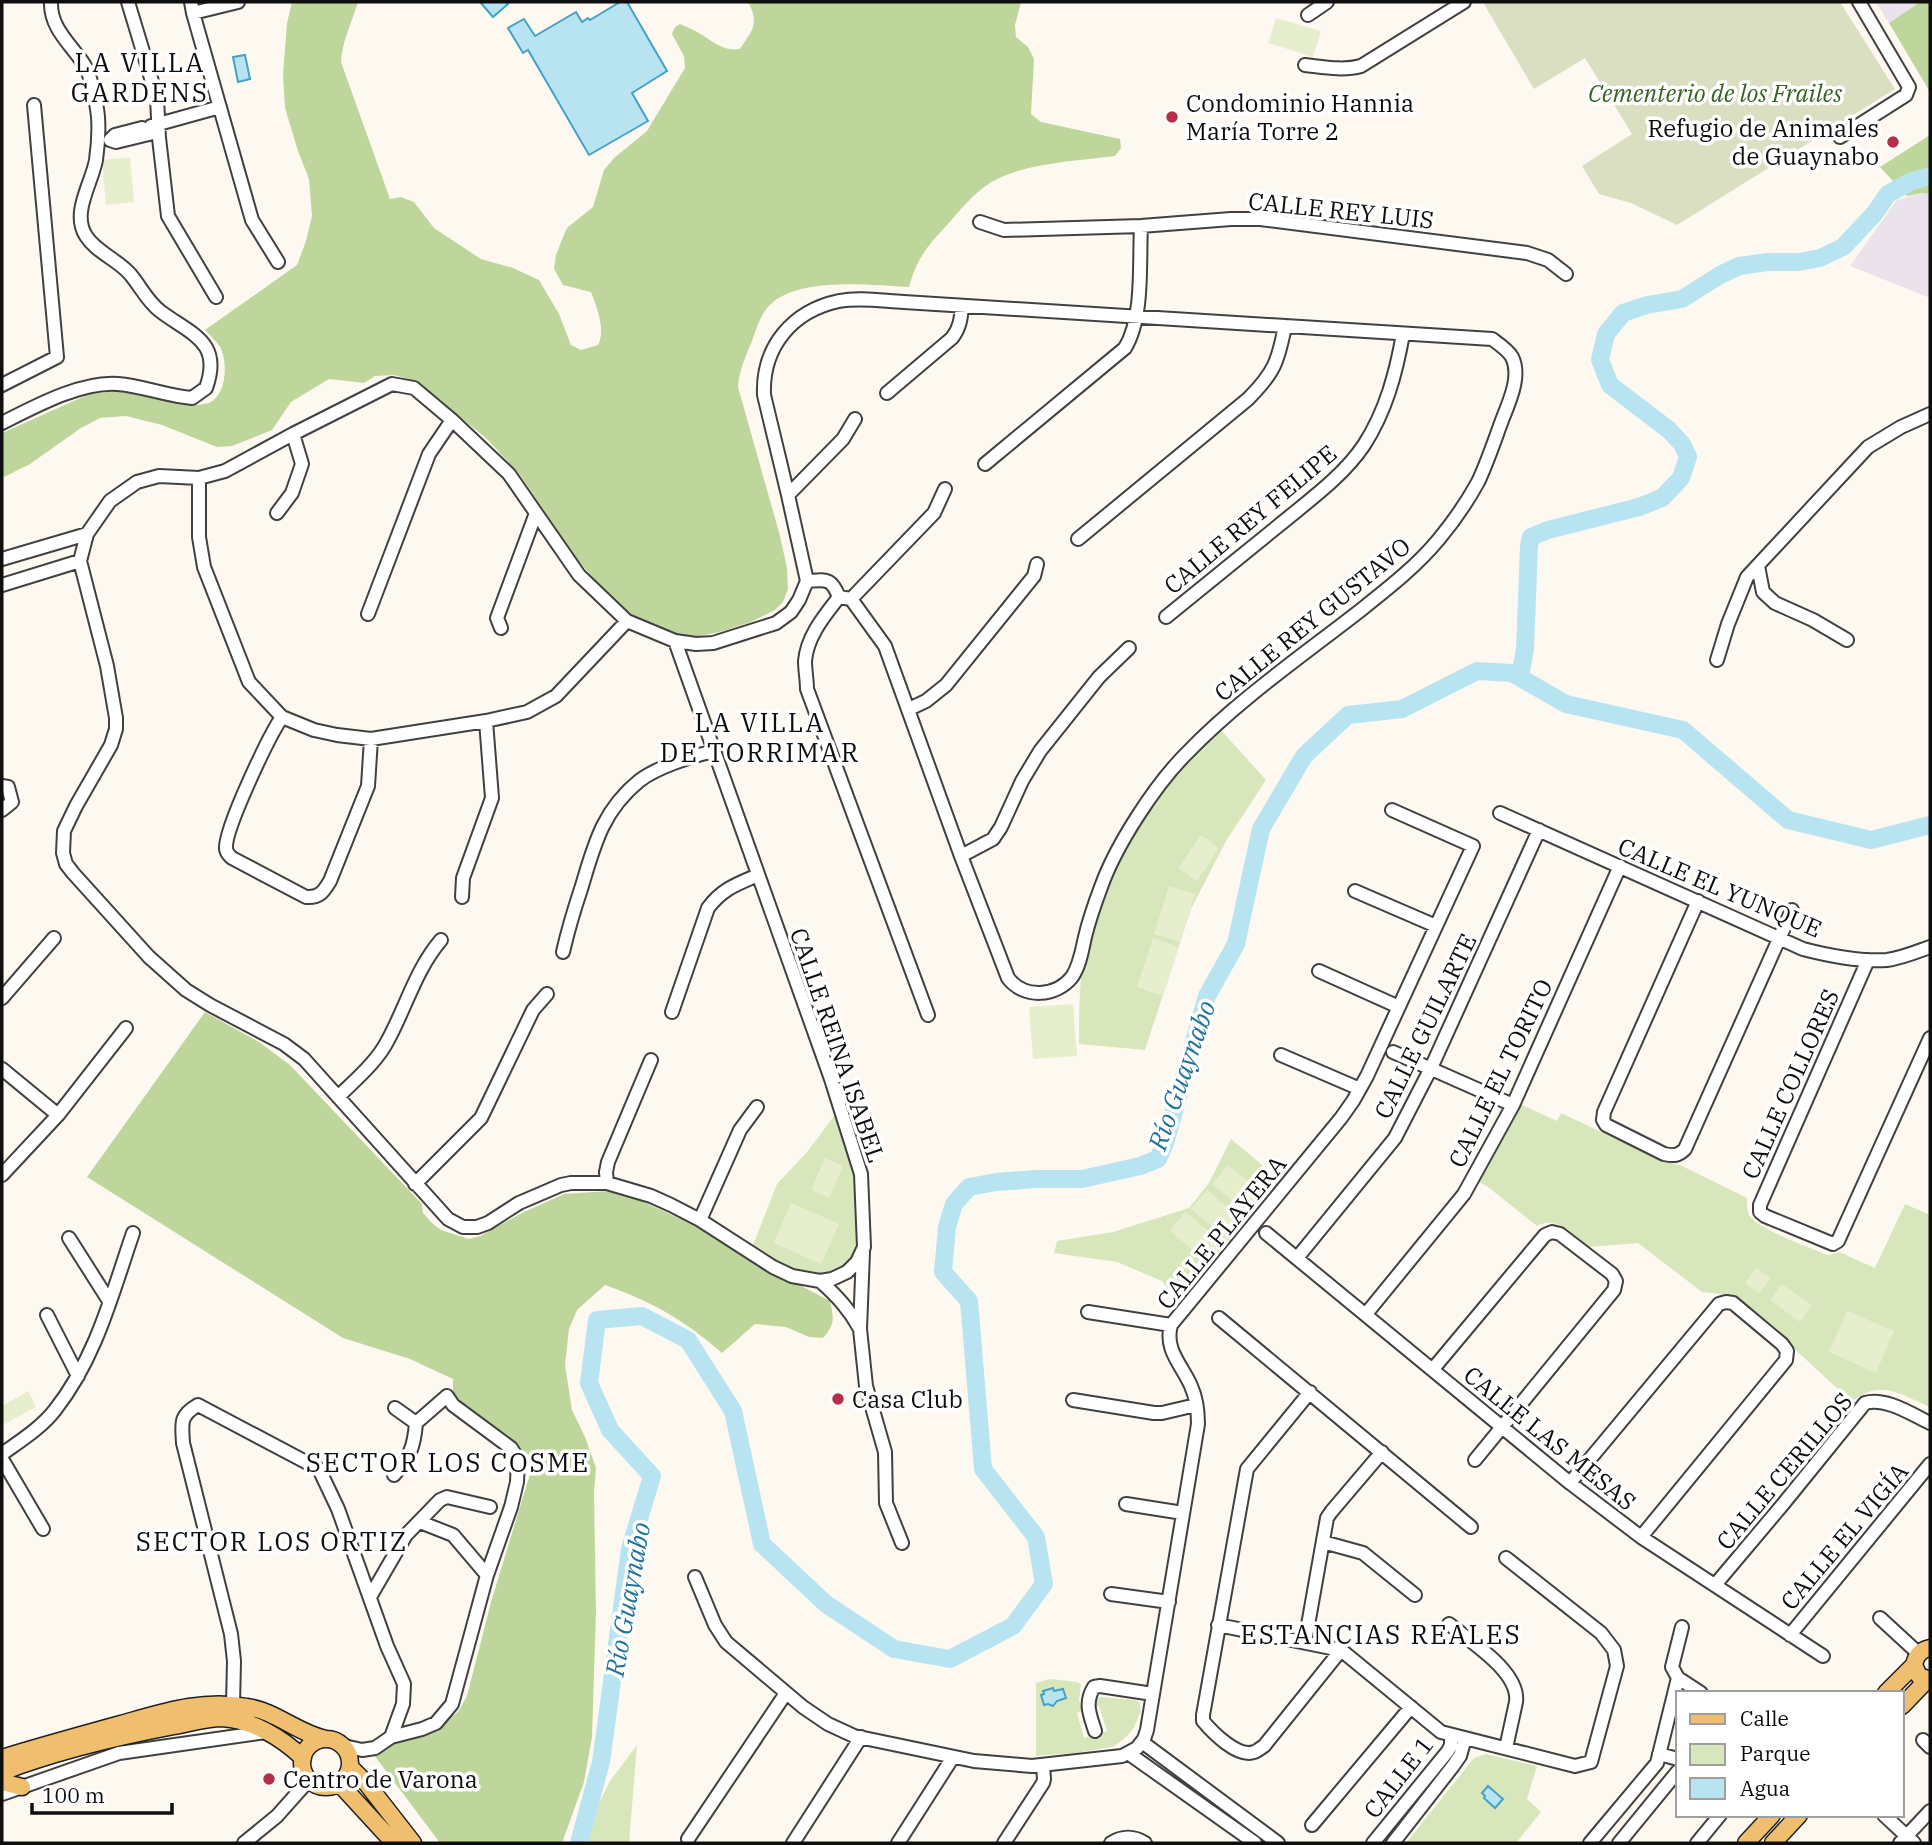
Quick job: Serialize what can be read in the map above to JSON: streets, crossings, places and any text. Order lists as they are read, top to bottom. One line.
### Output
{"streets":{"street":["CALLE REY LUIS","CALLE REY FELIPE","CALLE REY GUSTAVO","CALLE EL YUNQUE","CALLE GUILARTE","CALLE REINA ISABEL","CALLE EL TORITO","CALLE COLLORES","CALLE PLAYERA","CALLE LAS MESAS","CALLE CERILLOS","CALLE EL VIGÍA","CALLE 1"]},"crossings":[["CALLE REY FELIPE","CALLE REY GUSTAVO"],["CALLE EL YUNQUE","CALLE GUILARTE"],["CALLE EL YUNQUE","CALLE EL TORITO"],["CALLE EL YUNQUE","CALLE COLLORES"],["CALLE GUILARTE","CALLE LAS MESAS"],["CALLE EL TORITO","CALLE LAS MESAS"],["CALLE LAS MESAS","CALLE CERILLOS"],["CALLE LAS MESAS","CALLE EL VIGÍA"]],"districts":["LA VILLA GARDENS","LA VILLA DE TORRIMAR","SECTOR LOS COSME","SECTOR LOS ORTIZ","ESTANCIAS REALES"],"water":["Río Guaynabo"],"parks":["Cementerio de los Frailes"],"places":["Condominio Hannia María Torre 2","Refugio de Animales de Guaynabo","Casa Club","Centro de Varona"],"legend":["Calle","Parque","Agua"],"scale_bar":"100 m"}
